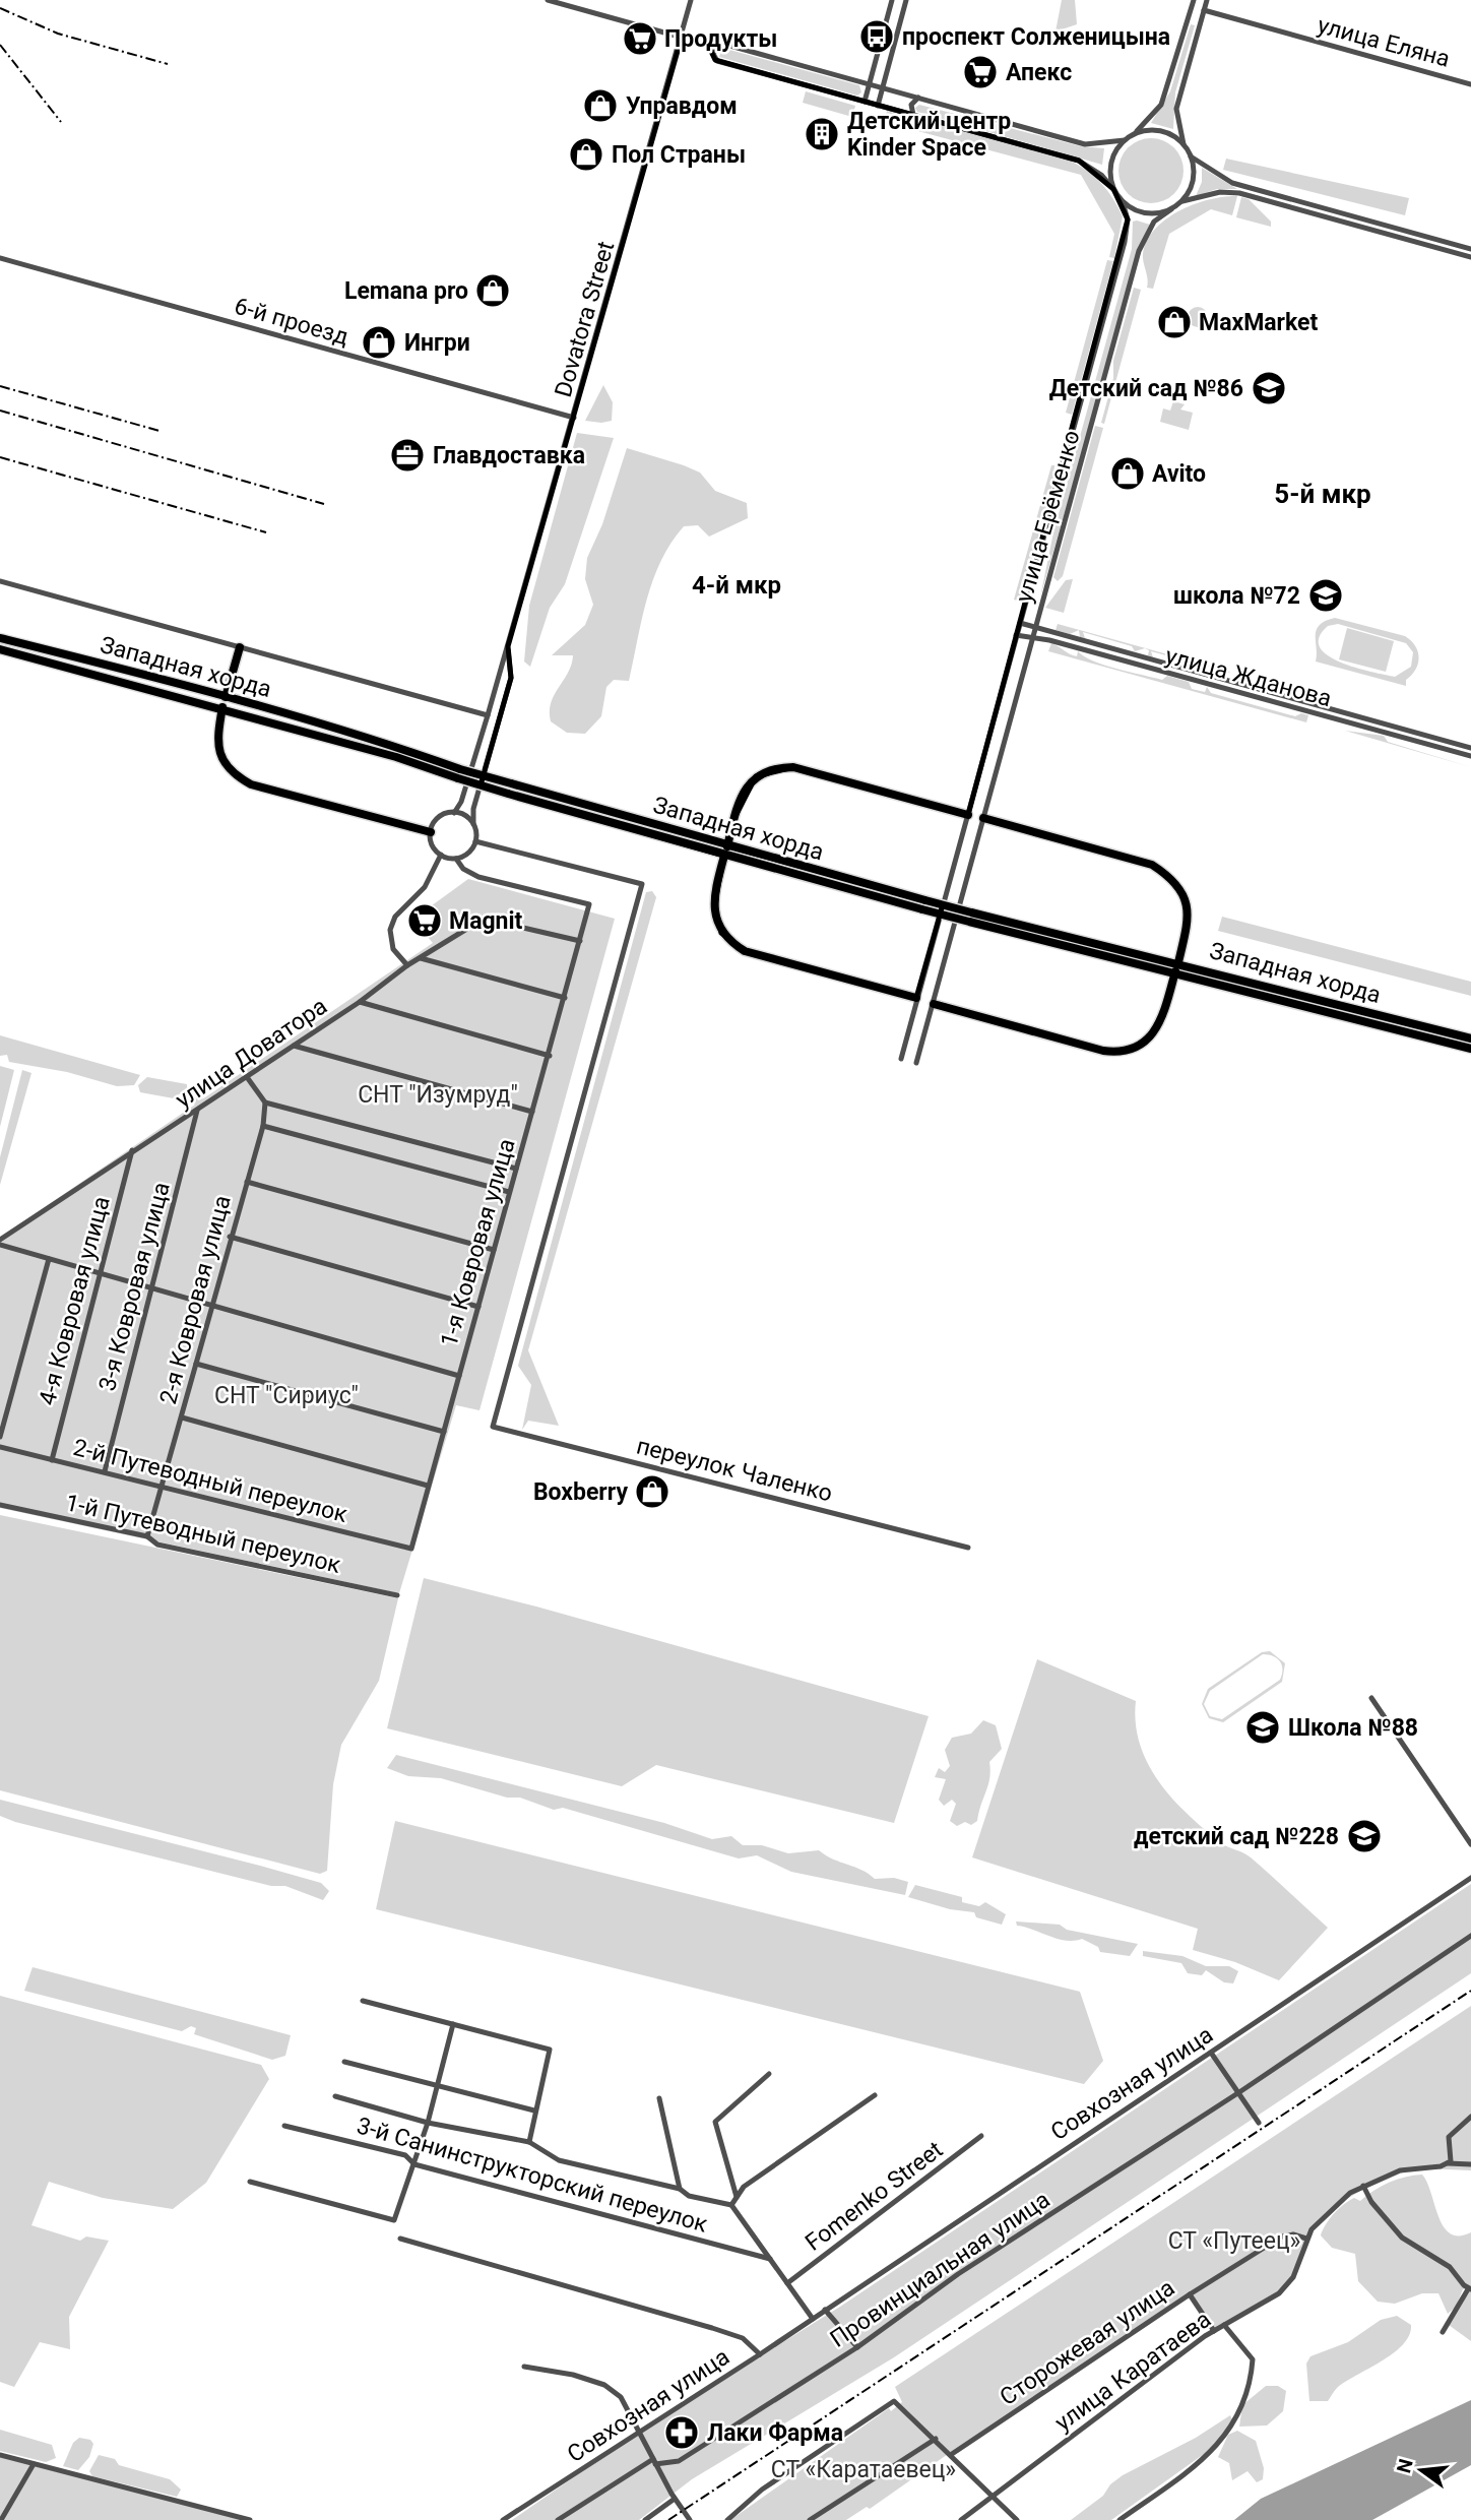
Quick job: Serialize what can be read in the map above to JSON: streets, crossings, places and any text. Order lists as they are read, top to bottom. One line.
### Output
{"streets":{"highway":["Западная хорда"],"street":["улица Еляна","Dovatora Street","6-й проезд","улица Ерёменко","улица Жданова","улица Доватора","1-я Ковровая улица","3-я Ковровая улица","2-я Ковровая улица","4-я Ковровая улица","переулок Чаленко","2-й Путеводный переулок","1-й Путеводный переулок","Совхозная улица","3-й Санинструкторский переулок","Fomenko Street","Провинциальная улица","Сторожевая улица","улица Каратаева"]},"crossings":[["Dovatora Street","6-й проезд"],["Dovatora Street","1-я Ковровая улица"],["Dovatora Street","переулок Чаленко"],["улица Ерёменко","улица Жданова"],["улица Доватора","1-я Ковровая улица"],["улица Доватора","3-я Ковровая улица"],["улица Доватора","4-я Ковровая улица"],["1-я Ковровая улица","переулок Чаленко"],["1-я Ковровая улица","2-й Путеводный переулок"],["3-я Ковровая улица","2-й Путеводный переулок"],["2-я Ковровая улица","2-й Путеводный переулок"],["2-я Ковровая улица","1-й Путеводный переулок"],["4-я Ковровая улица","2-й Путеводный переулок"],["Сторожевая улица","улица Каратаева"]],"districts":["5-й мкр","4-й мкр"],"parks":["СНТ \"Изумруд\"","СНТ \"Сириус\"","СТ «Путеец»","СТ «Каратаевец»"],"places":{"bus stop":["проспект Солженицына"],"supermarket":["Продукты","Апекс","Magnit"],"shop":["Управдом","Пол Страны","Lemana pro","MaxMarket","Ингри","Avito","Boxberry"],"building":["Детский центр Kinder Space"],"school or university":["Детский сад №86","школа №72","Школа №88","детский сад №228"],"office":["Главдоставка"],"pharmacy":["Лаки Фарма"]},"north":"left"}
